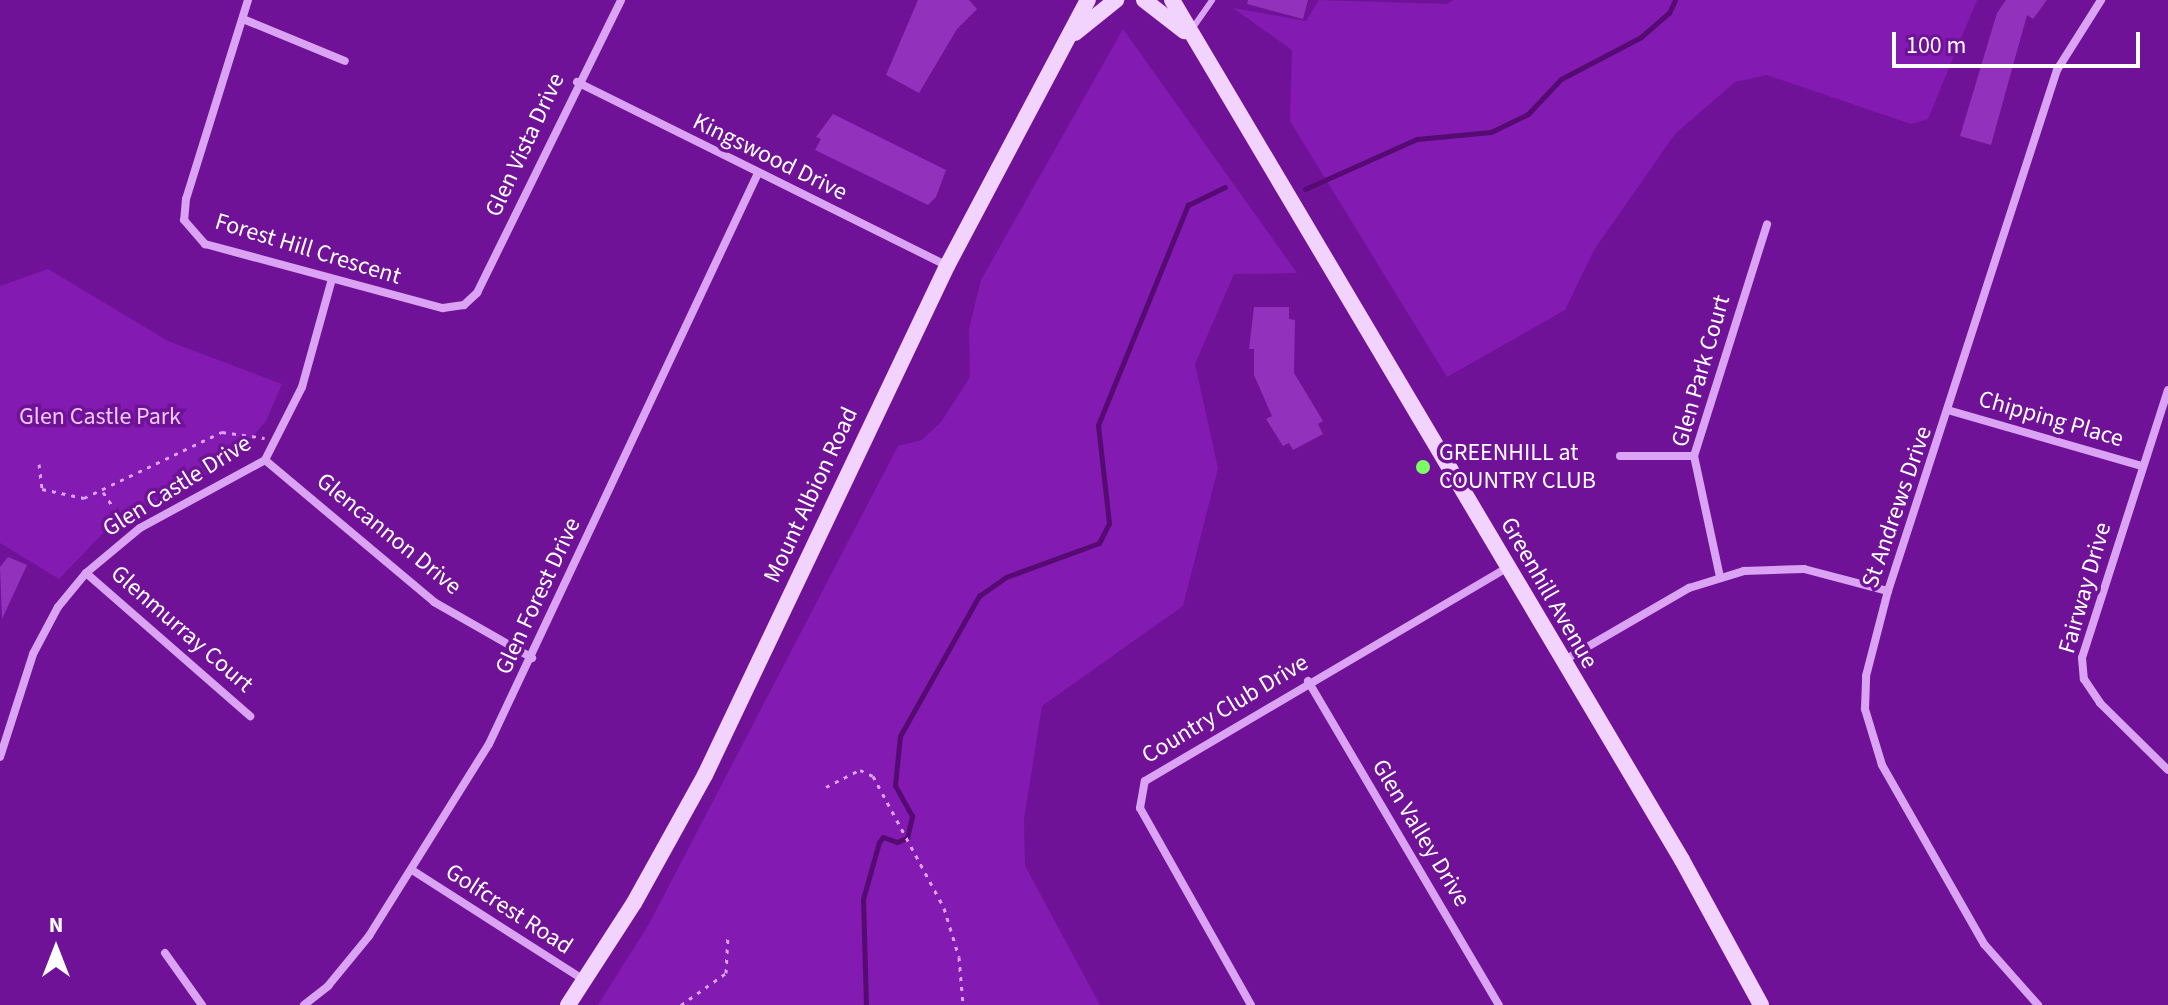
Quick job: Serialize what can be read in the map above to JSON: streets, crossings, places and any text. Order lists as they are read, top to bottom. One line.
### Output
{"streets":{"street":["Glen Vista Drive","Kingswood Drive","Forest Hill Crescent","Glen Park Court","Chipping Place","Glen Castle Drive","Mount Albion Road","St Andrews Drive","Glencannon Drive","Fairway Drive","Greenhill Avenue","Glen Forest Drive","Glenmurray Court","Country Club Drive","Glen Valley Drive","Golfcrest Road"]},"crossings":[["Glen Vista Drive","Kingswood Drive"],["Glen Vista Drive","Forest Hill Crescent"],["Kingswood Drive","Mount Albion Road"],["Kingswood Drive","Glen Forest Drive"],["Forest Hill Crescent","Glen Castle Drive"],["Chipping Place","St Andrews Drive"],["Chipping Place","Fairway Drive"],["Glen Castle Drive","Glencannon Drive"],["Glen Castle Drive","Glenmurray Court"],["Mount Albion Road","Golfcrest Road"],["Glencannon Drive","Glen Forest Drive"],["Greenhill Avenue","Country Club Drive"],["Glen Forest Drive","Golfcrest Road"],["Country Club Drive","Glen Valley Drive"]],"parks":["Glen Castle Park"],"places":["GREENHILL at COUNTRY CLUB"],"scale_bar":"100 m","north":"top"}
